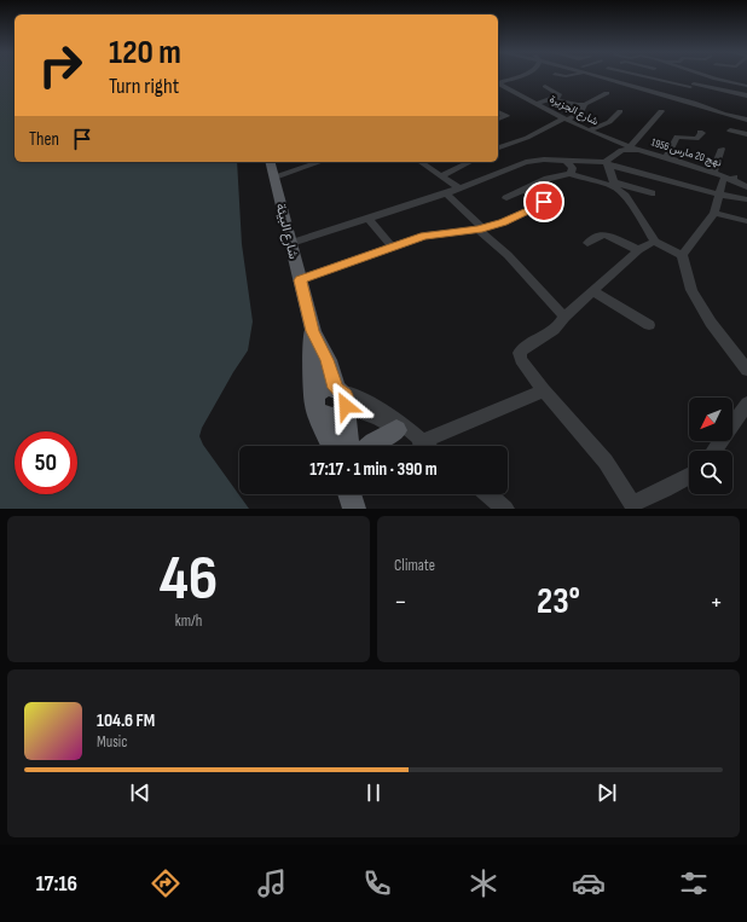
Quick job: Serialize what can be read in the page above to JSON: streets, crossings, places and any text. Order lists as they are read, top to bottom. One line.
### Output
{"streets":{"main road":["شارع البيئة"],"street":["شارع الجزيرة","نهج 20 مارس 1956"]},"crossings":[["شارع الجزيرة","نهج 20 مارس 1956"]],"north":"bottom left","page":{"turn":["120 m","Turn right"],"then":"Then","limit":"50","trip":"17:17 · 1 min · 390 m","tile":[["46","km/h"],"Climate"],"heat":["−","23°","+"],"song":["104.6 FM","Music"],"tabs":"17:16"}}
